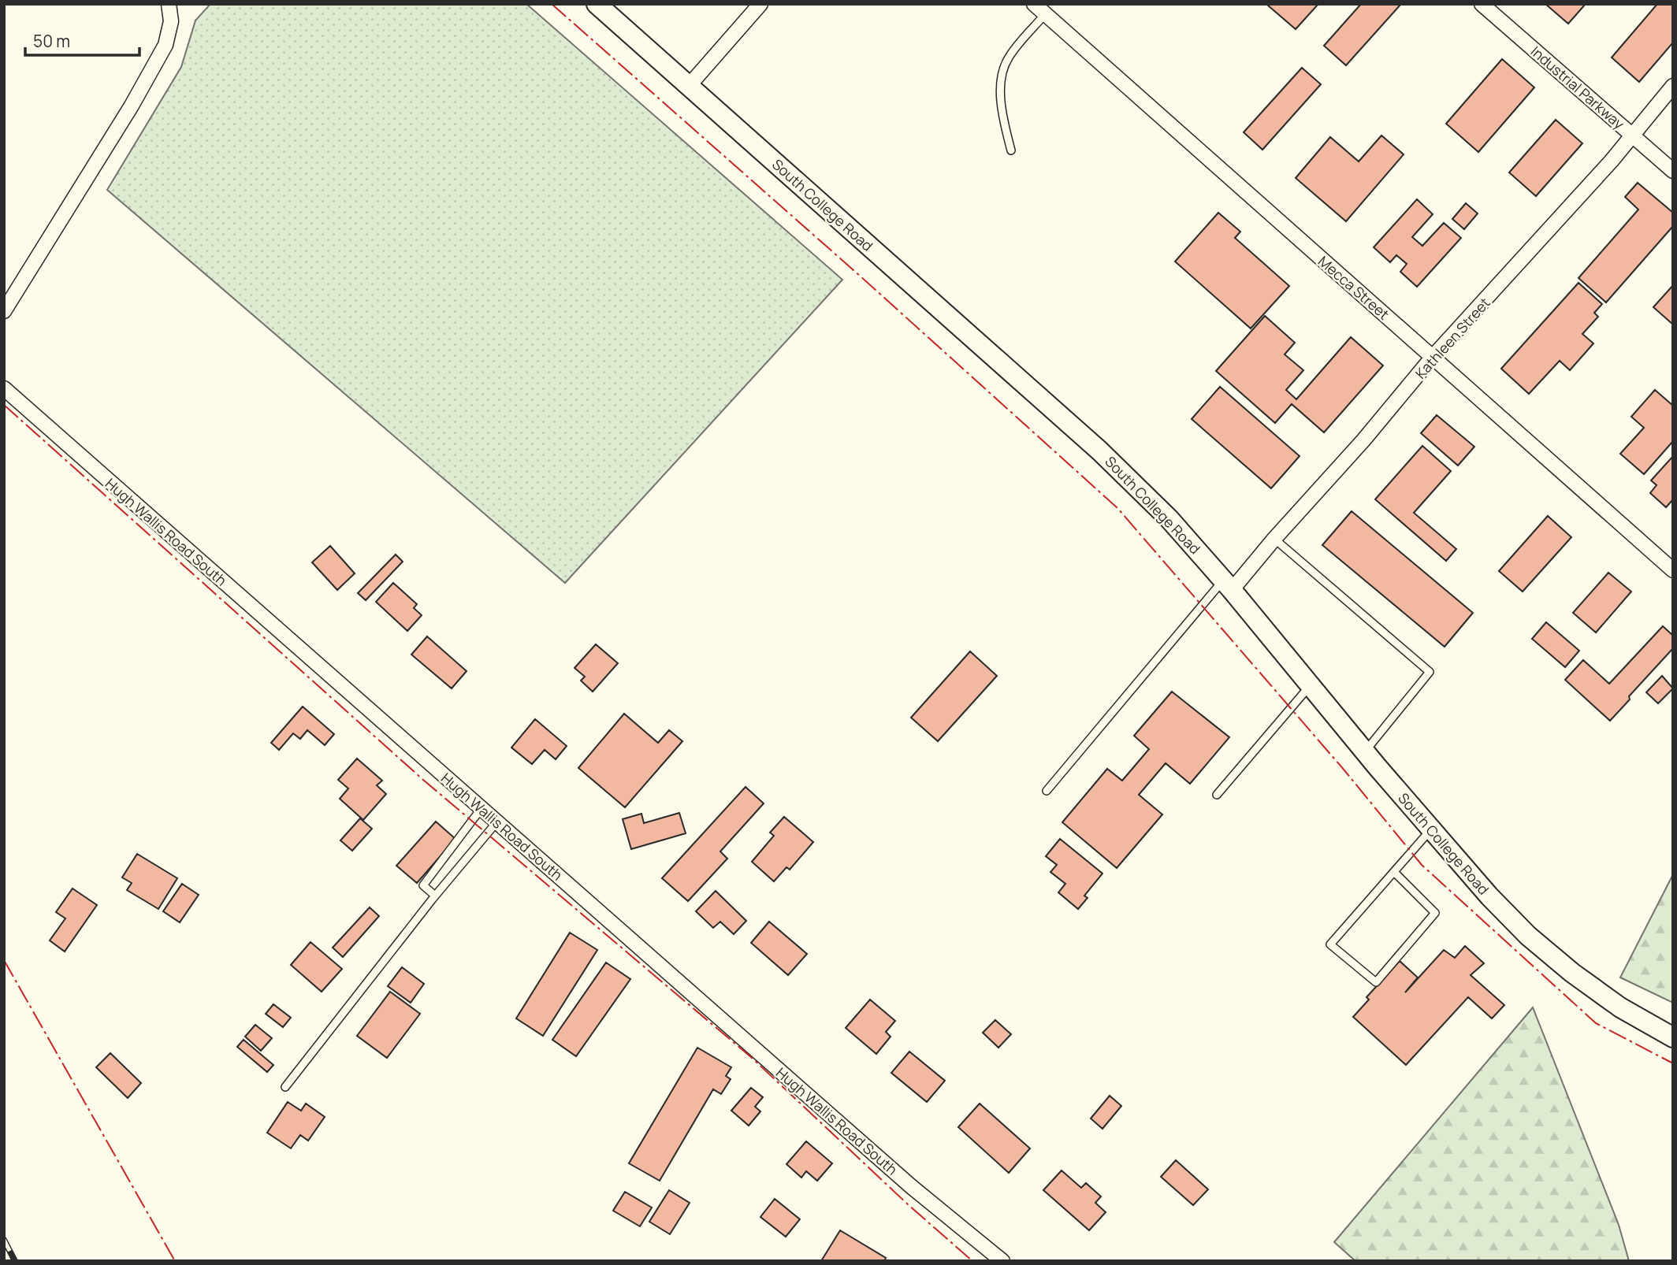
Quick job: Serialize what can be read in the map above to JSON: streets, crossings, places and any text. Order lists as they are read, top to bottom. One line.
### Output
{"streets":{"street":["Industrial Parkway","South College Road","Mecca Street","Kathleen Street","Hugh Wallis Road South"]},"crossings":[["Industrial Parkway","Kathleen Street"],["South College Road","Kathleen Street"],["Mecca Street","Kathleen Street"]],"scale_bar":"50 m"}
